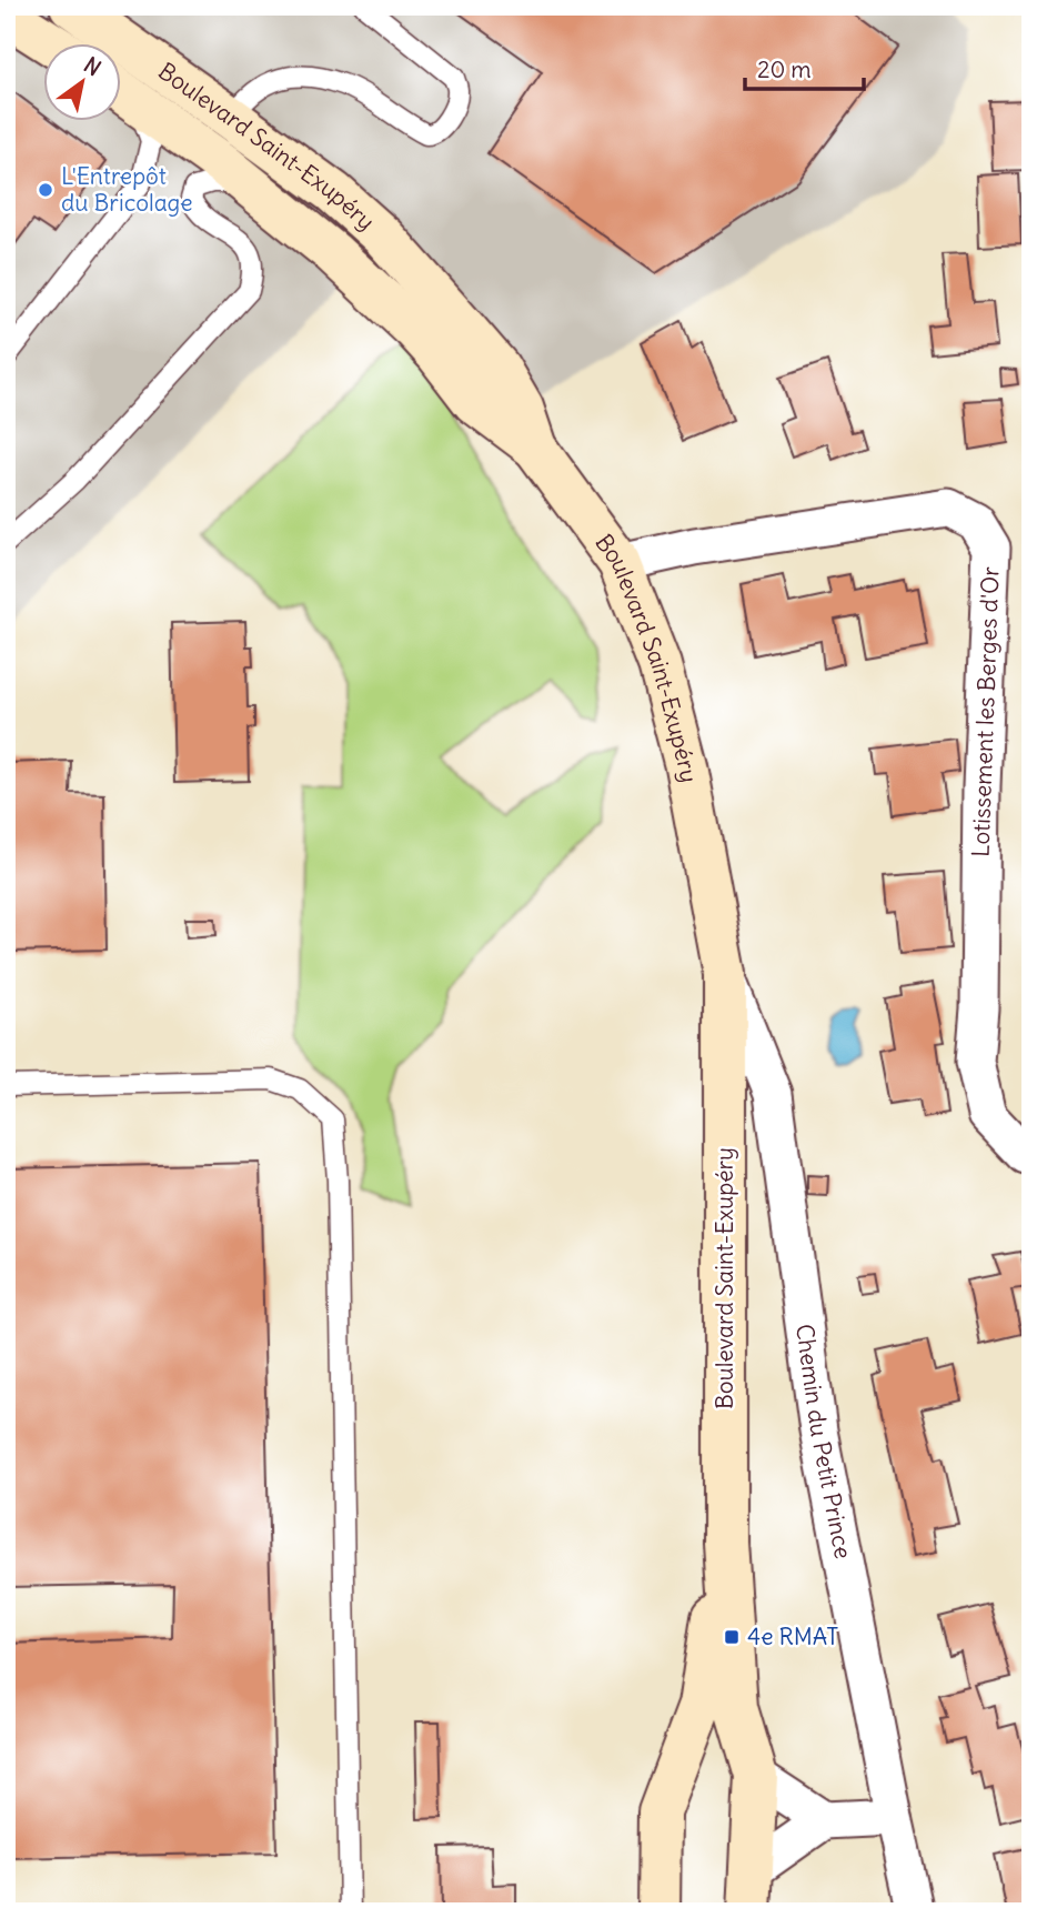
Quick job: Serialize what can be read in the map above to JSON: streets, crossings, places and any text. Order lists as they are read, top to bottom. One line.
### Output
{"streets":{"main road":["Boulevard Saint-Exupéry"],"street":["Lotissement les Berges d'Or","Chemin du Petit Prince"]},"crossings":[["Boulevard Saint-Exupéry","Lotissement les Berges d'Or"],["Boulevard Saint-Exupéry","Chemin du Petit Prince"]],"places":{"other":["L'Entrepôt du Bricolage"],"transit":["4e RMAT"]},"scale_bar":"20 m","north":"top right"}
